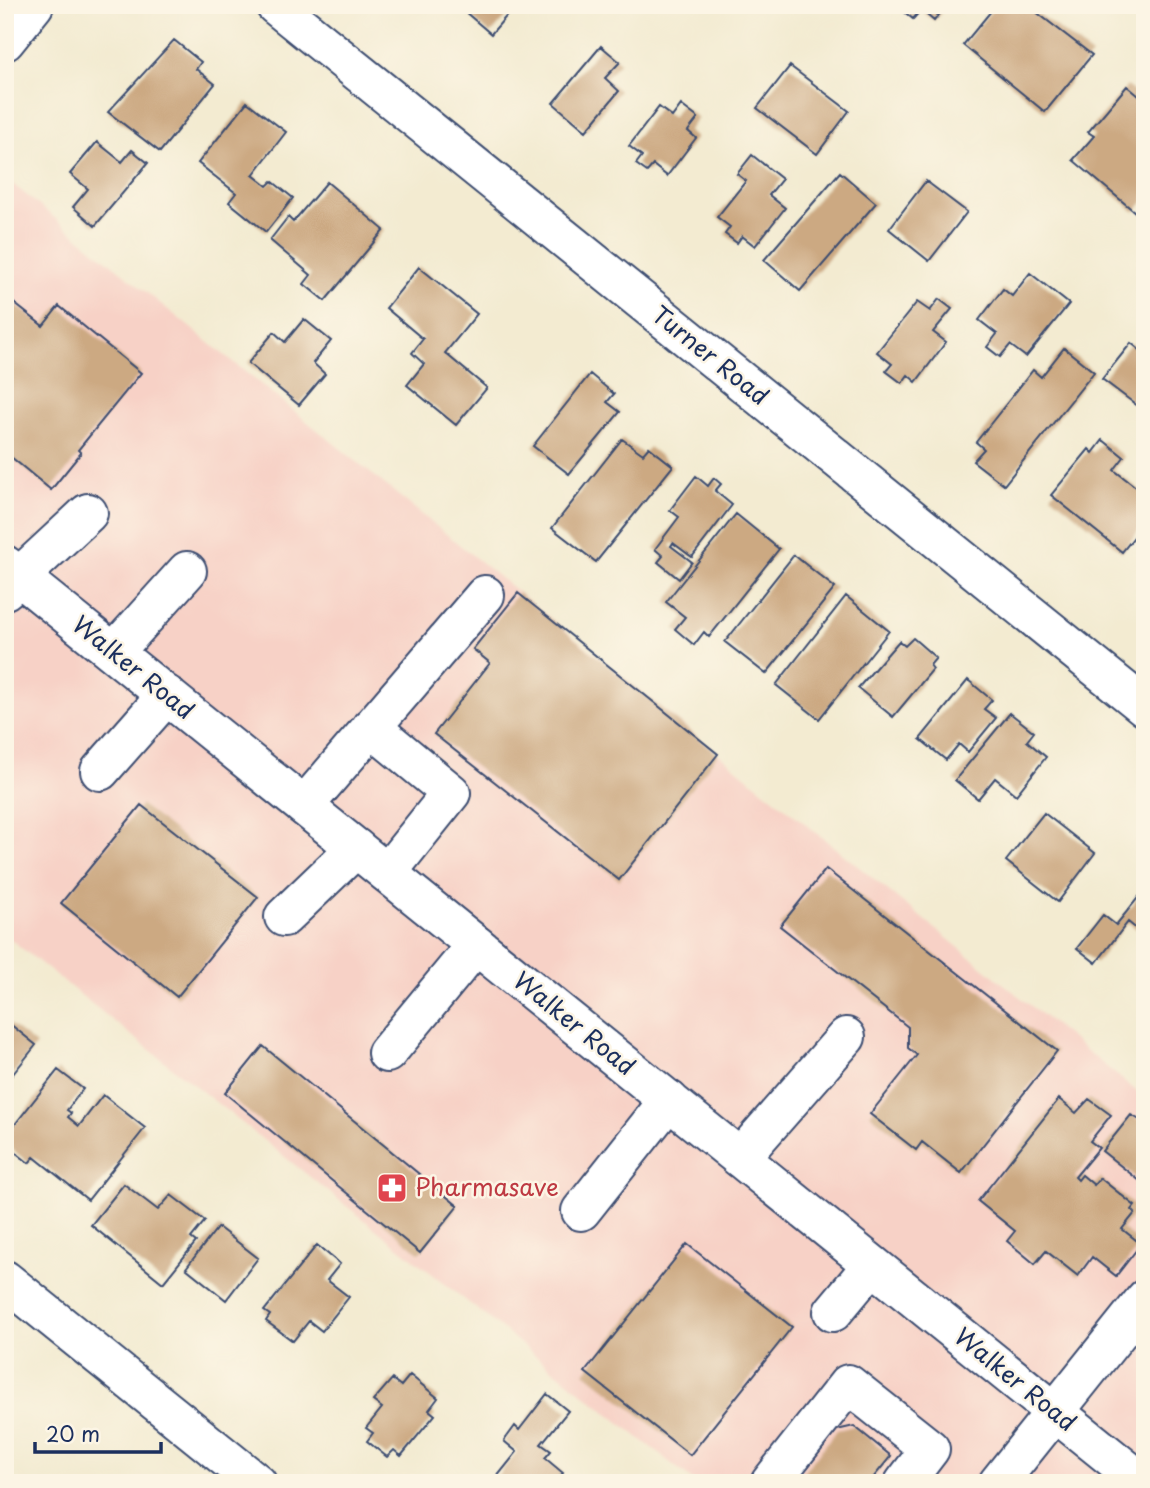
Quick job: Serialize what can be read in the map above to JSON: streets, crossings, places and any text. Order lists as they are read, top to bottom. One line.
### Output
{"streets":{"street":["Turner Road","Walker Road"]},"places":{"pharmacy":["Pharmasave"]},"scale_bar":"20 m"}
